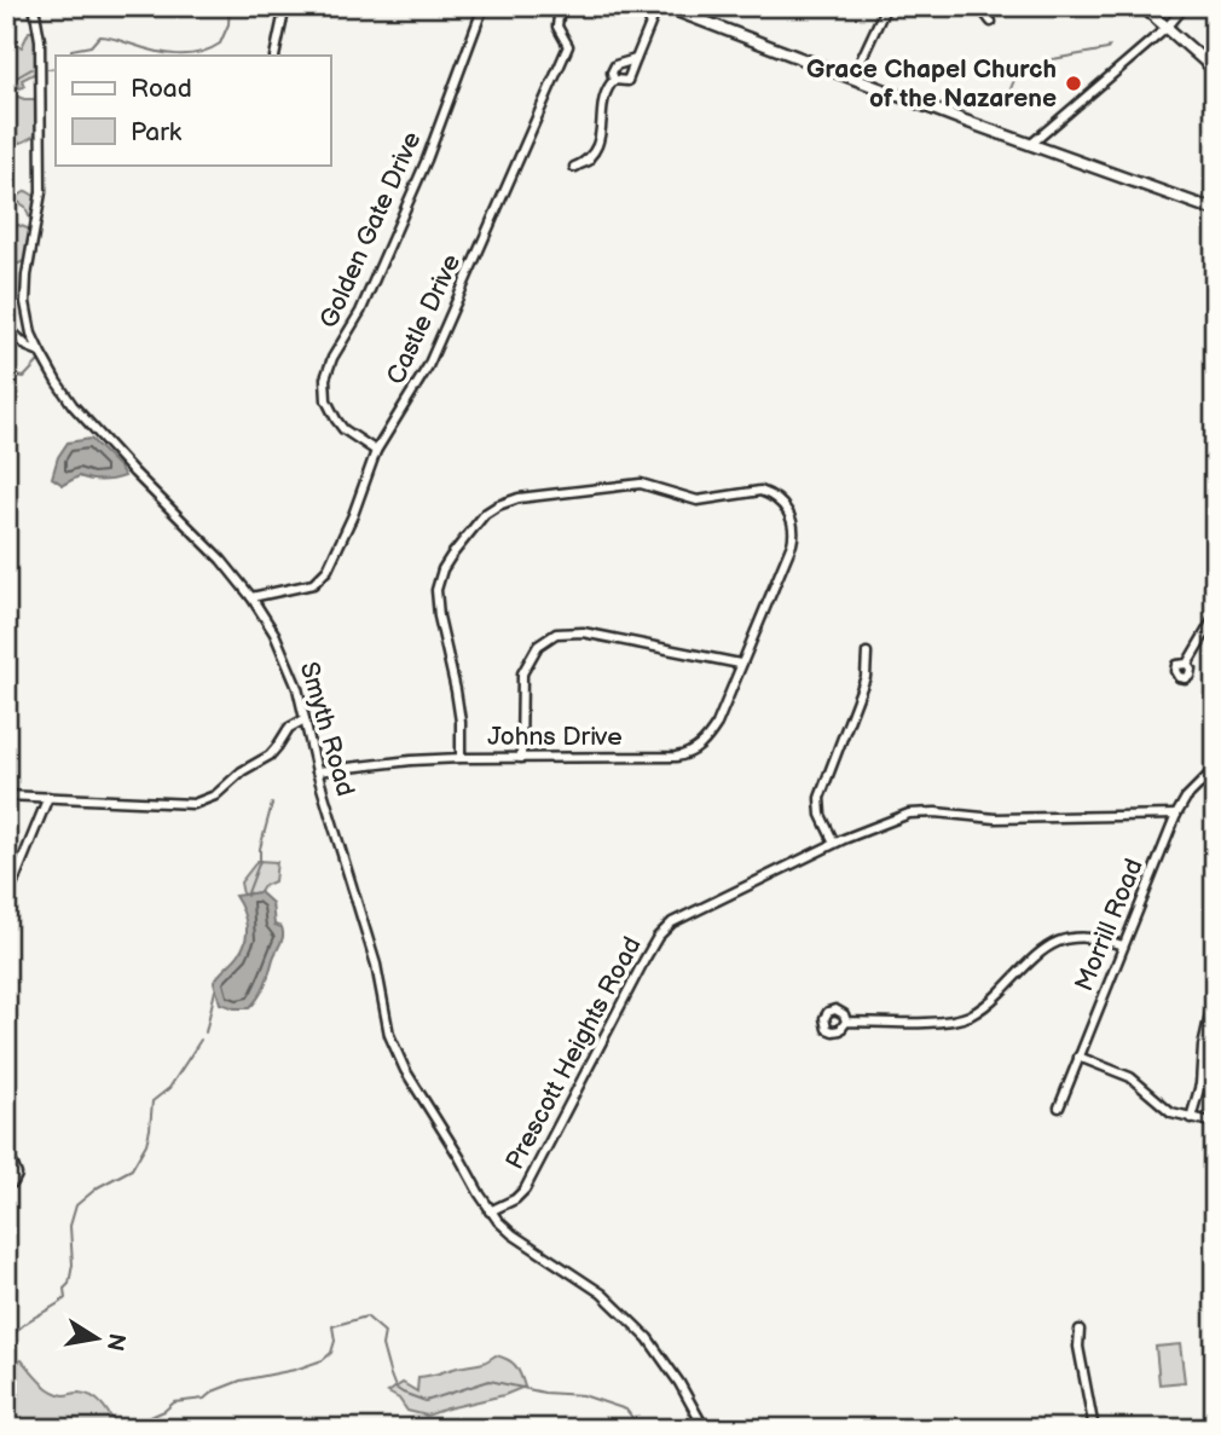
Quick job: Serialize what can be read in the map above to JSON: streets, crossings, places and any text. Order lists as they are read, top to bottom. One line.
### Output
{"streets":{"street":["Golden Gate Drive","Castle Drive","Smyth Road","Johns Drive","Morrill Road","Prescott Heights Road"]},"crossings":[["Golden Gate Drive","Castle Drive"],["Castle Drive","Smyth Road"],["Smyth Road","Johns Drive"],["Smyth Road","Prescott Heights Road"],["Morrill Road","Prescott Heights Road"]],"places":["Grace Chapel Church of the Nazarene"],"legend":["Road","Park"],"north":"right"}
